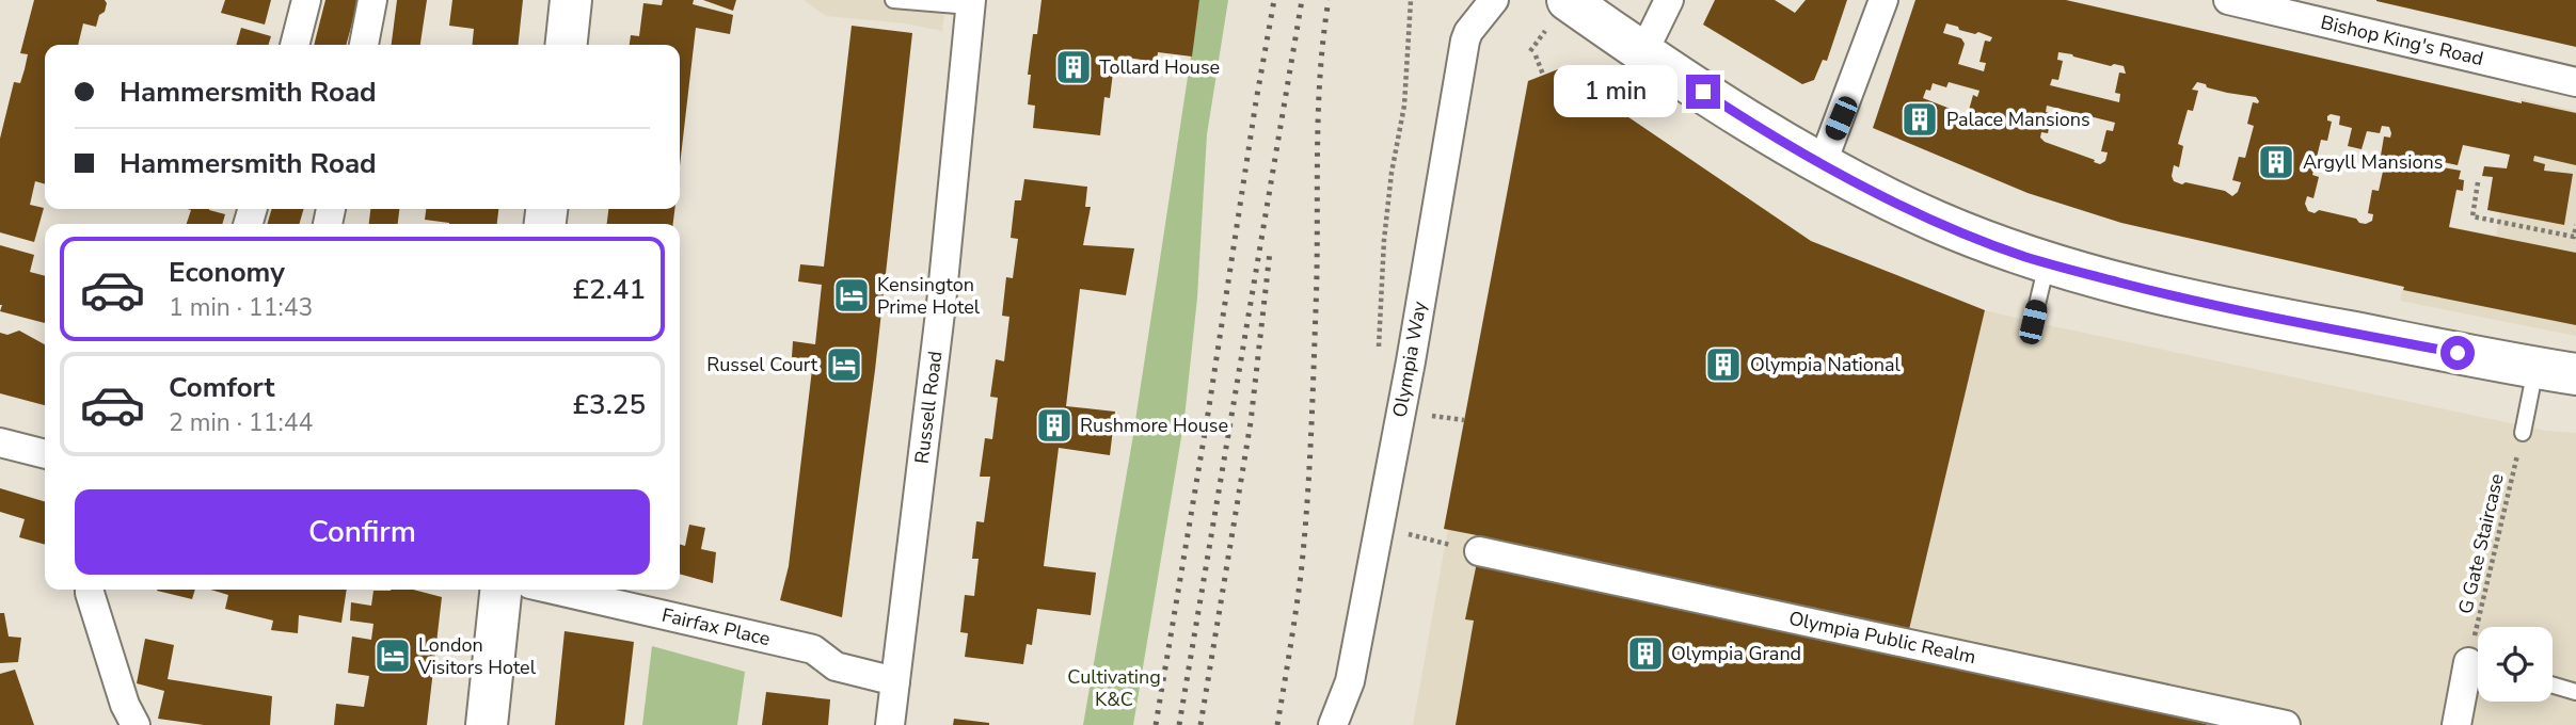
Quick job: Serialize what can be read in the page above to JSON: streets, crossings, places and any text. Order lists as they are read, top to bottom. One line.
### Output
{"streets":{"street":["Bishop King's Road","Olympia Way","Russell Road","Fairfax Place","Olympia Public Realm"],"path":["G Gate Staircase"]},"crossings":[["Russell Road","Fairfax Place"]],"parks":["Cultivating K&C"],"places":{"building":["Tollard House","Palace Mansions","Argyll Mansions","Olympia National","Rushmore House","Olympia Grand"],"hotel":["Kensington Prime Hotel","Russel Court","London Visitors Hotel"]},"page":{"banner":["Hammersmith Road","Hammersmith Road"],"bubble":"1 min","list":[{"name":"Economy","note":"1 min · 11:43","value":"£2.41"},{"name":"Comfort","note":"2 min · 11:44","value":"£3.25"}],"buttons":"Confirm"}}
